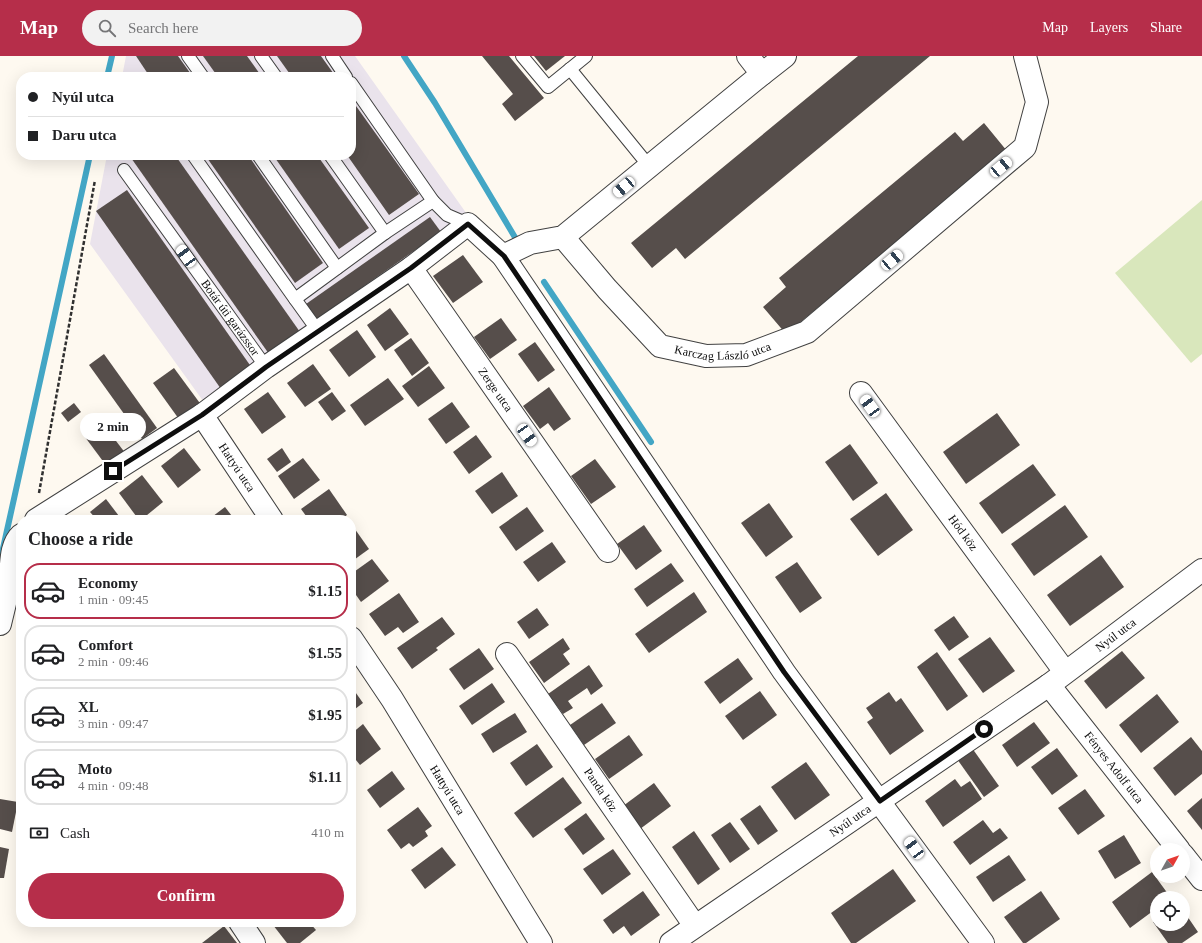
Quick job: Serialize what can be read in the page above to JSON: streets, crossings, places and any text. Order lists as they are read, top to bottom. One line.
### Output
{"streets":{"street":["Karczag László utca","Zerge utca","Hattyú utca","Hód köz","Nyúl utca","Fényes Adolf utca","Panda köz"],"lane":["Botár úti garázssor"]},"crossings":[["Hód köz","Nyúl utca"],["Hód köz","Fényes Adolf utca"],["Nyúl utca","Fényes Adolf utca"],["Nyúl utca","Panda köz"]],"north":"top right","page":{"header":"Map","search":"Search here","nav":["Map","Layers","Share"],"banner":["Nyúl utca","Daru utca"],"bubble":"2 min","heading":"Choose a ride","list":[{"name":"Economy","note":"1 min · 09:45","value":"$1.15"},{"name":"Comfort","note":"2 min · 09:46","value":"$1.55"},{"name":"XL","note":"3 min · 09:47","value":"$1.95"},{"name":"Moto","note":"4 min · 09:48","value":"$1.11"}],"pay":["Cash","410 m"],"buttons":"Confirm"}}
